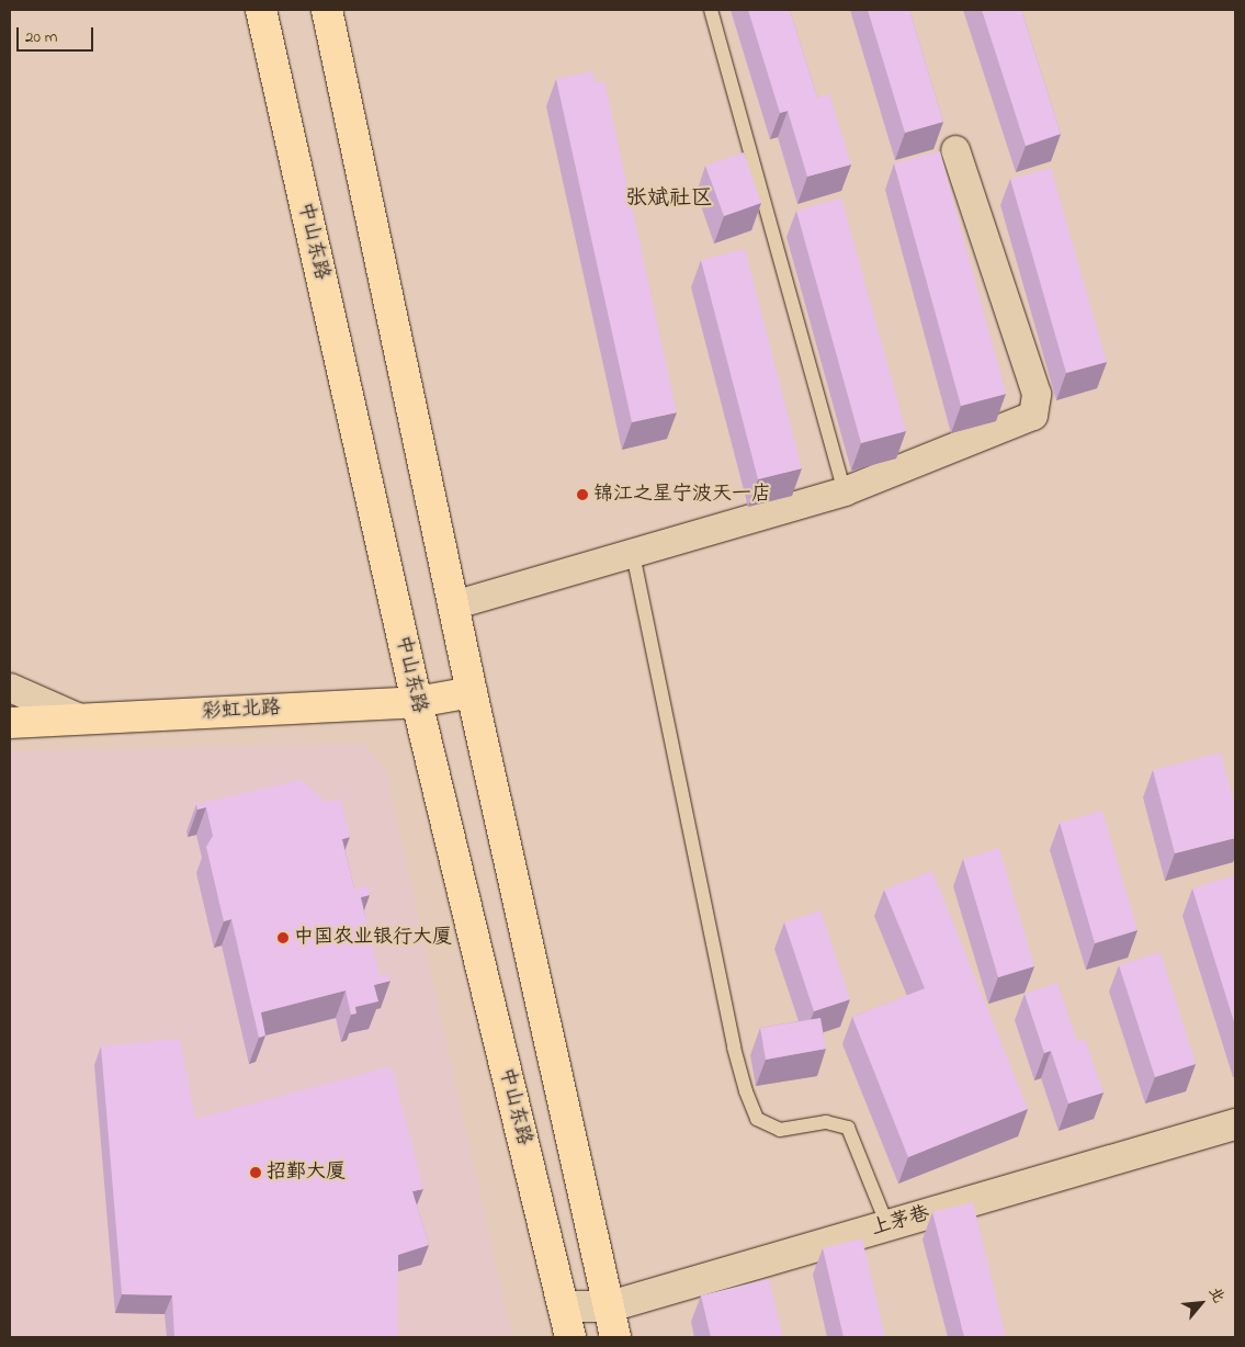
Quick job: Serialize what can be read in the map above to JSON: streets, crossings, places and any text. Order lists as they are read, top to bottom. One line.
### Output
{"streets":{"main road":["中山东路","彩虹北路"],"street":["上茅巷"]},"crossings":[["中山东路","彩虹北路"],["中山东路","上茅巷"]],"districts":["张斌社区"],"places":["锦江之星宁波天一店","中国农业银行大厦","招鄞大厦"],"scale_bar":"20 m","north":"top right"}
